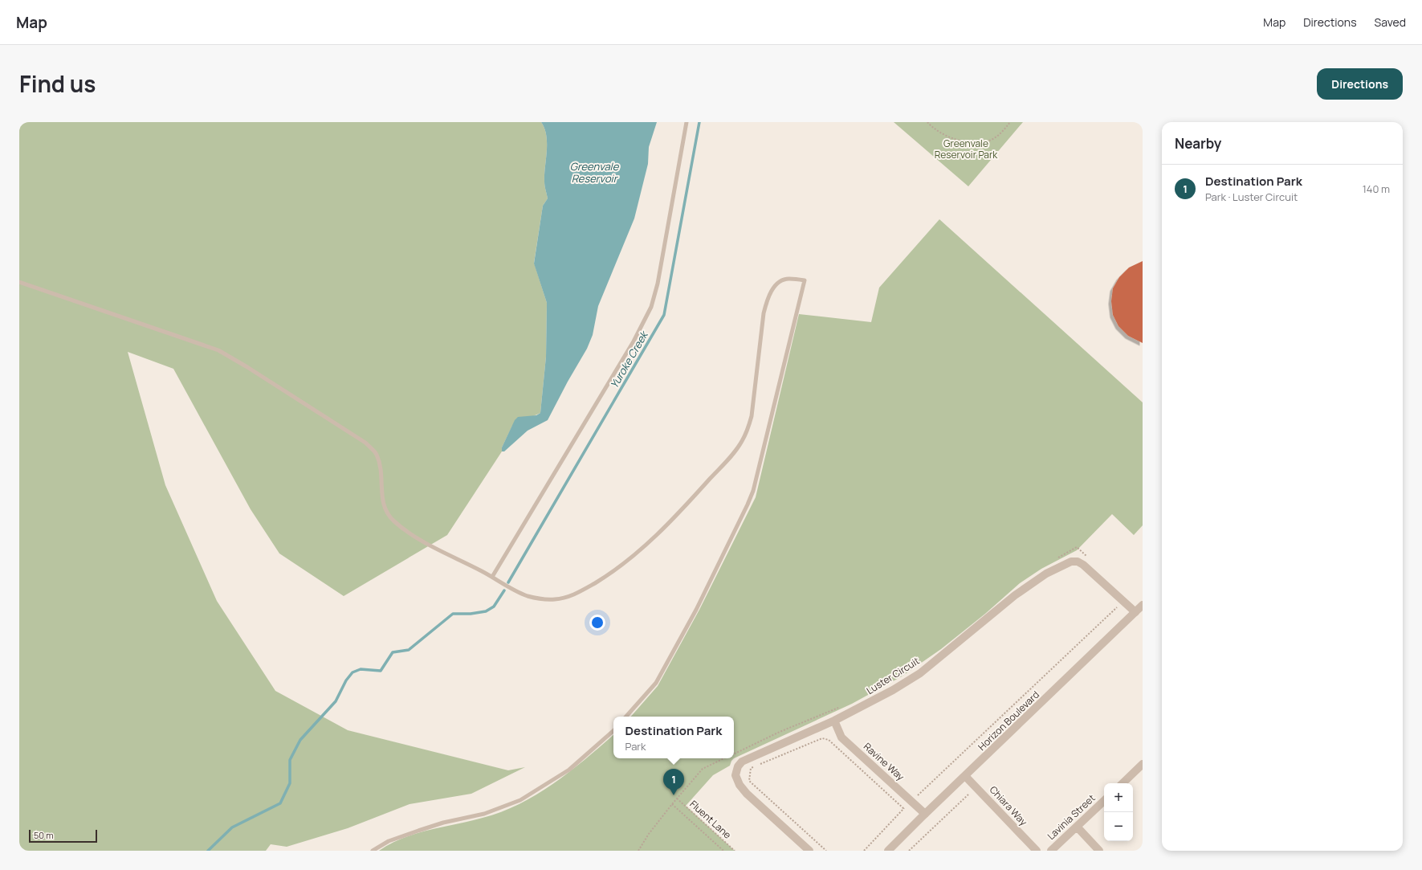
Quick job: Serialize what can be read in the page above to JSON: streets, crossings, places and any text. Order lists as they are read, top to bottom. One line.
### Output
{"streets":{"street":["Luster Circuit","Horizon Boulevard","Ravine Way","Chiara Way","Lavinia Street"],"path":["Fluent Lane"]},"crossings":[["Luster Circuit","Horizon Boulevard"],["Luster Circuit","Ravine Way"],["Horizon Boulevard","Ravine Way"],["Horizon Boulevard","Chiara Way"]],"water":["Greenvale Reservoir","Yuroke Creek"],"parks":["Greenvale Reservoir Park"],"scale_bar":"50 m","page":{"header":"Map","nav":["Map","Directions","Saved"],"title":"Find us","buttons":"Directions","heading":"Nearby","list":[{"mark":"1","name":"Destination Park","note":"Park · Luster Circuit","value":"140 m"}],"popup":["Destination Park","Park"],"pins":"1","map_buttons":["+","−"],"scale":"50 m"}}
